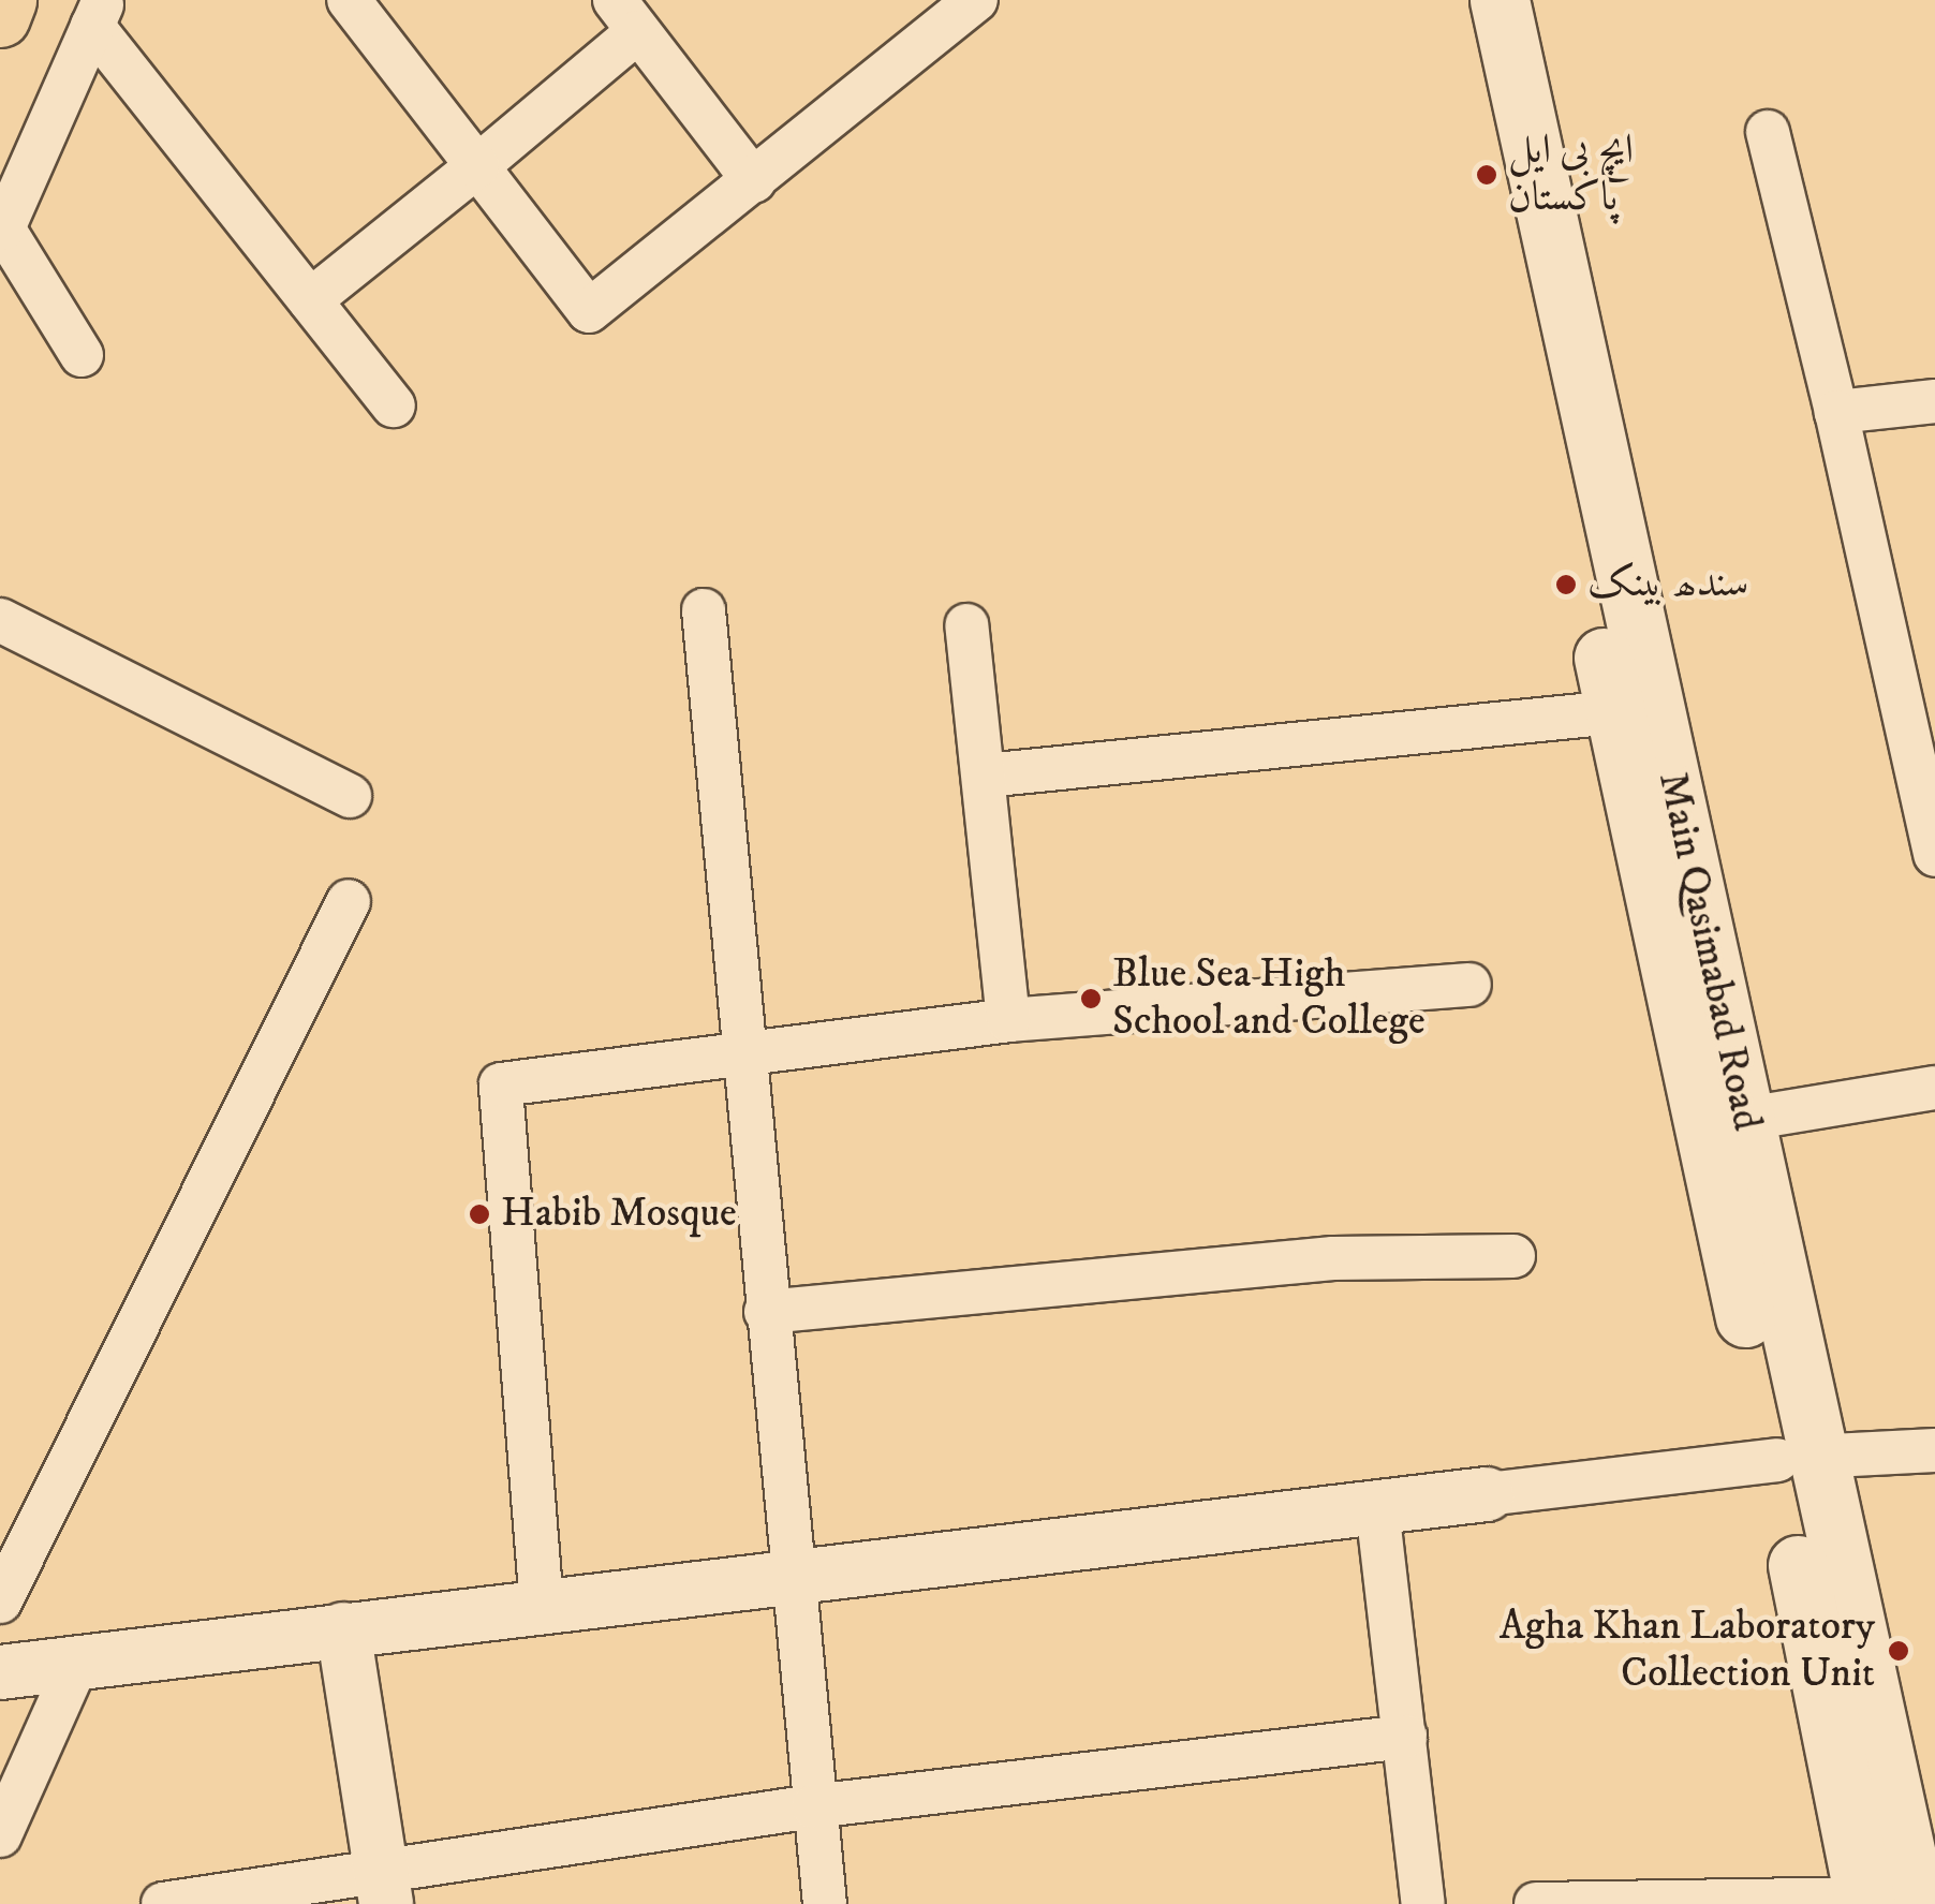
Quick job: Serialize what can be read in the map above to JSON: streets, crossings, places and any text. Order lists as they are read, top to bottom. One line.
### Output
{"streets":{"main road":["Main Qasimabad Road"]},"places":["ایچ بی ایل پاکستان","سندھ بینک","Blue Sea High School and College","Habib Mosque","Agha Khan Laboratory Collection Unit"]}
